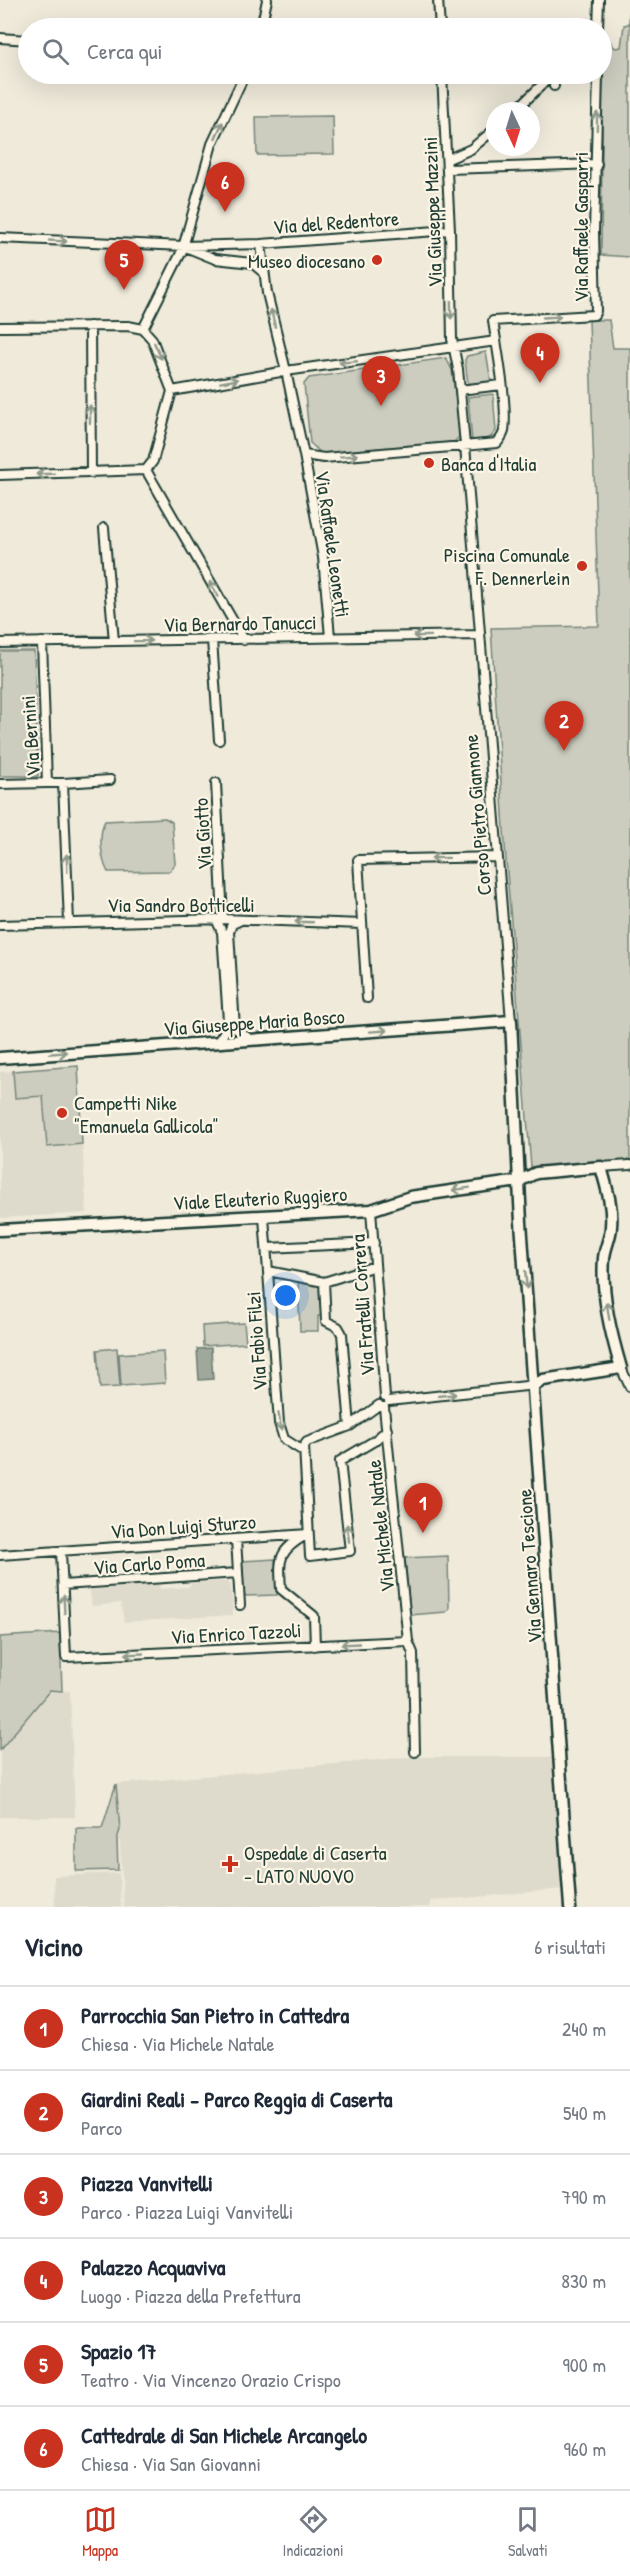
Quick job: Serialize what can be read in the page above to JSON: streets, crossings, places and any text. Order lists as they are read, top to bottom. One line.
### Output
{"streets":{"street":["Via Giuseppe Mazzini","Via del Redentore","Via Raffaele Gasparri","Via Raffaele Leonetti","Via Bernardo Tanucci","Via Bernini","Corso Pietro Giannone","Via Giotto","Via Sandro Botticelli","Via Giuseppe Maria Bosco","Viale Eleuterio Ruggiero","Via Fratelli Correra","Via Fabio Filzi","Via Don Luigi Sturzo","Via Michele Natale","Via Carlo Poma","Via Gennaro Tescione","Via Enrico Tazzoli"]},"crossings":[["Via Giuseppe Mazzini","Via del Redentore"],["Via Giuseppe Mazzini","Corso Pietro Giannone"],["Via del Redentore","Via Raffaele Leonetti"],["Via Raffaele Leonetti","Via Bernardo Tanucci"],["Via Bernardo Tanucci","Via Bernini"],["Via Bernardo Tanucci","Corso Pietro Giannone"],["Via Bernini","Via Sandro Botticelli"],["Corso Pietro Giannone","Via Giuseppe Maria Bosco"],["Corso Pietro Giannone","Viale Eleuterio Ruggiero"],["Corso Pietro Giannone","Via Gennaro Tescione"],["Via Giotto","Via Sandro Botticelli"],["Via Giotto","Via Giuseppe Maria Bosco"],["Viale Eleuterio Ruggiero","Via Fratelli Correra"],["Viale Eleuterio Ruggiero","Via Fabio Filzi"],["Via Fratelli Correra","Via Michele Natale"],["Via Michele Natale","Via Enrico Tazzoli"],["Via Carlo Poma","Via Enrico Tazzoli"]],"one_way":["Via Giuseppe Mazzini","Via del Redentore","Via Bernini","Via Giuseppe Maria Bosco","Via Fabio Filzi","Via Enrico Tazzoli"],"places":{"other":["Museo diocesano","Banca d'Italia","Piscina Comunale F. Dennerlein","Campetti Nike \"Emanuela Gallicola\""],"health":["Ospedale di Caserta - LATO NUOVO"]},"north":"bottom","page":{"search":"Cerca qui","pins":["6","5","4","3","2","1"],"heading":["Vicino","6 risultati"],"list":[{"mark":"1","name":"Parrocchia San Pietro in Cattedra","note":"Chiesa · Via Michele Natale","value":"240 m"},{"mark":"2","name":"Giardini Reali - Parco Reggia di Caserta","note":"Parco","value":"540 m"},{"mark":"3","name":"Piazza Vanvitelli","note":"Parco · Piazza Luigi Vanvitelli","value":"790 m"},{"mark":"4","name":"Palazzo Acquaviva","note":"Luogo · Piazza della Prefettura","value":"830 m"},{"mark":"5","name":"Spazio 17","note":"Teatro · Via Vincenzo Orazio Crispo","value":"900 m"},{"mark":"6","name":"Cattedrale di San Michele Arcangelo","note":"Chiesa · Via San Giovanni","value":"960 m"}],"nav":["Mappa","Indicazioni","Salvati"]}}
